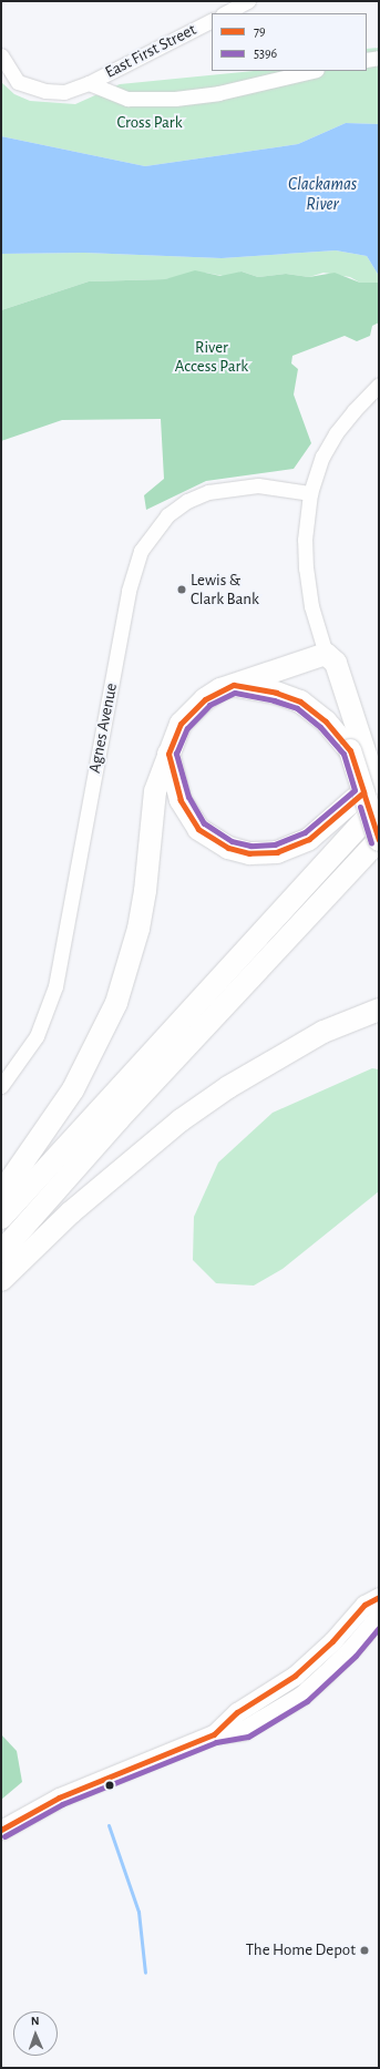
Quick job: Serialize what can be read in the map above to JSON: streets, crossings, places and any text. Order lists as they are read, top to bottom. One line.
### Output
{"streets":{"street":["East First Street","Agnes Avenue"]},"water":["Clackamas River"],"parks":["Cross Park","River Access Park"],"places":["Lewis & Clark Bank","The Home Depot"],"lines":["transit line 79","transit line 5396"],"legend":["79","5396"],"north":"top"}
